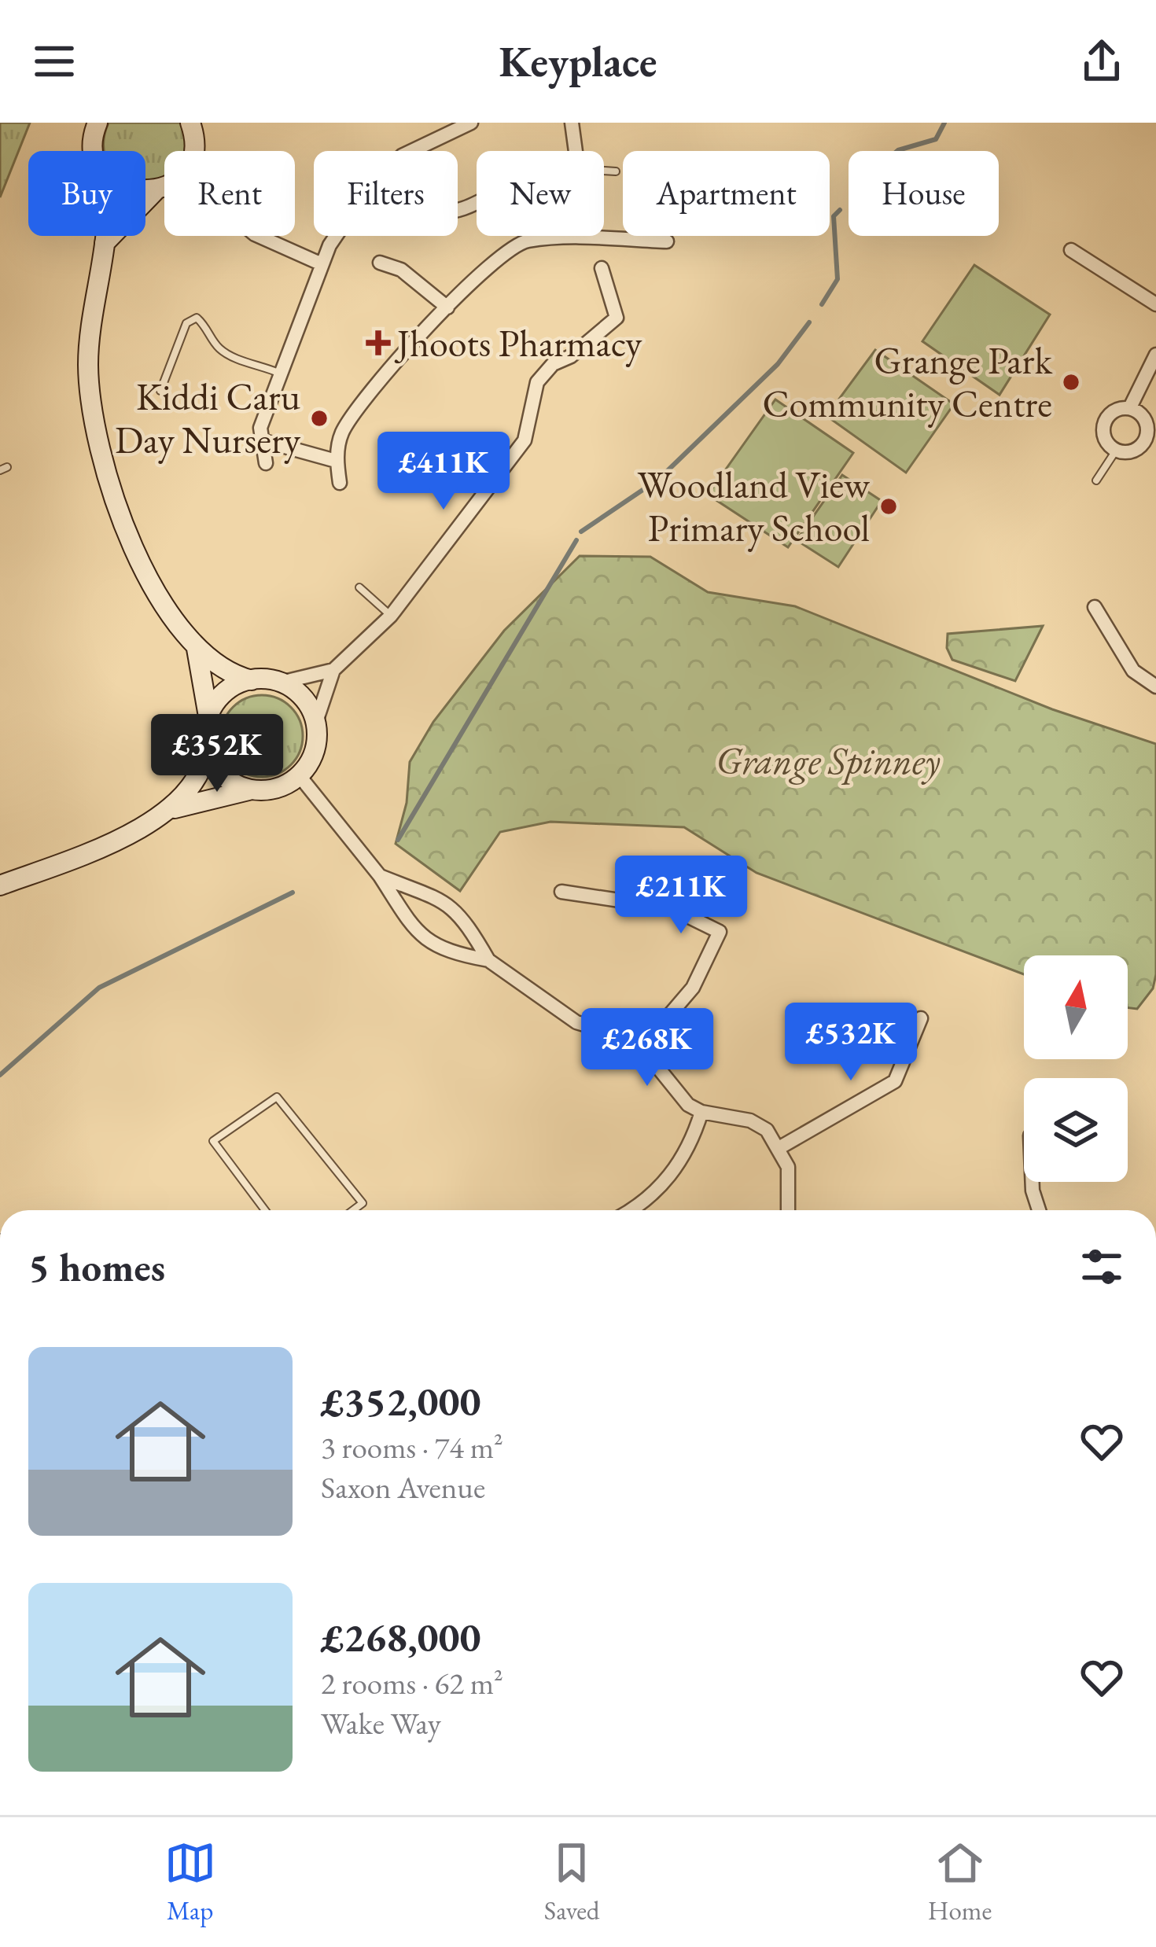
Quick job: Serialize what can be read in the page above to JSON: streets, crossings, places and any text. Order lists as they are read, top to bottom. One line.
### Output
{"parks":["Grange Spinney"],"places":{"health":["Jhoots Pharmacy"],"other":["Grange Park Community Centre","Kiddi Caru Day Nursery","Woodland View Primary School"]},"north":"top","page":{"header":"Keyplace","chip":["Buy","Rent","Filters","New","Apartment","House"],"price":["£411K","£352K","£211K","£532K","£268K"],"heading":"5 homes","list":[{"name":"£352,000","note":"3 rooms · 74 m² · Saxon Avenue"},{"name":"£268,000","note":"2 rooms · 62 m² · Wake Way"}],"tabs":["Map","Saved","Home"]}}
